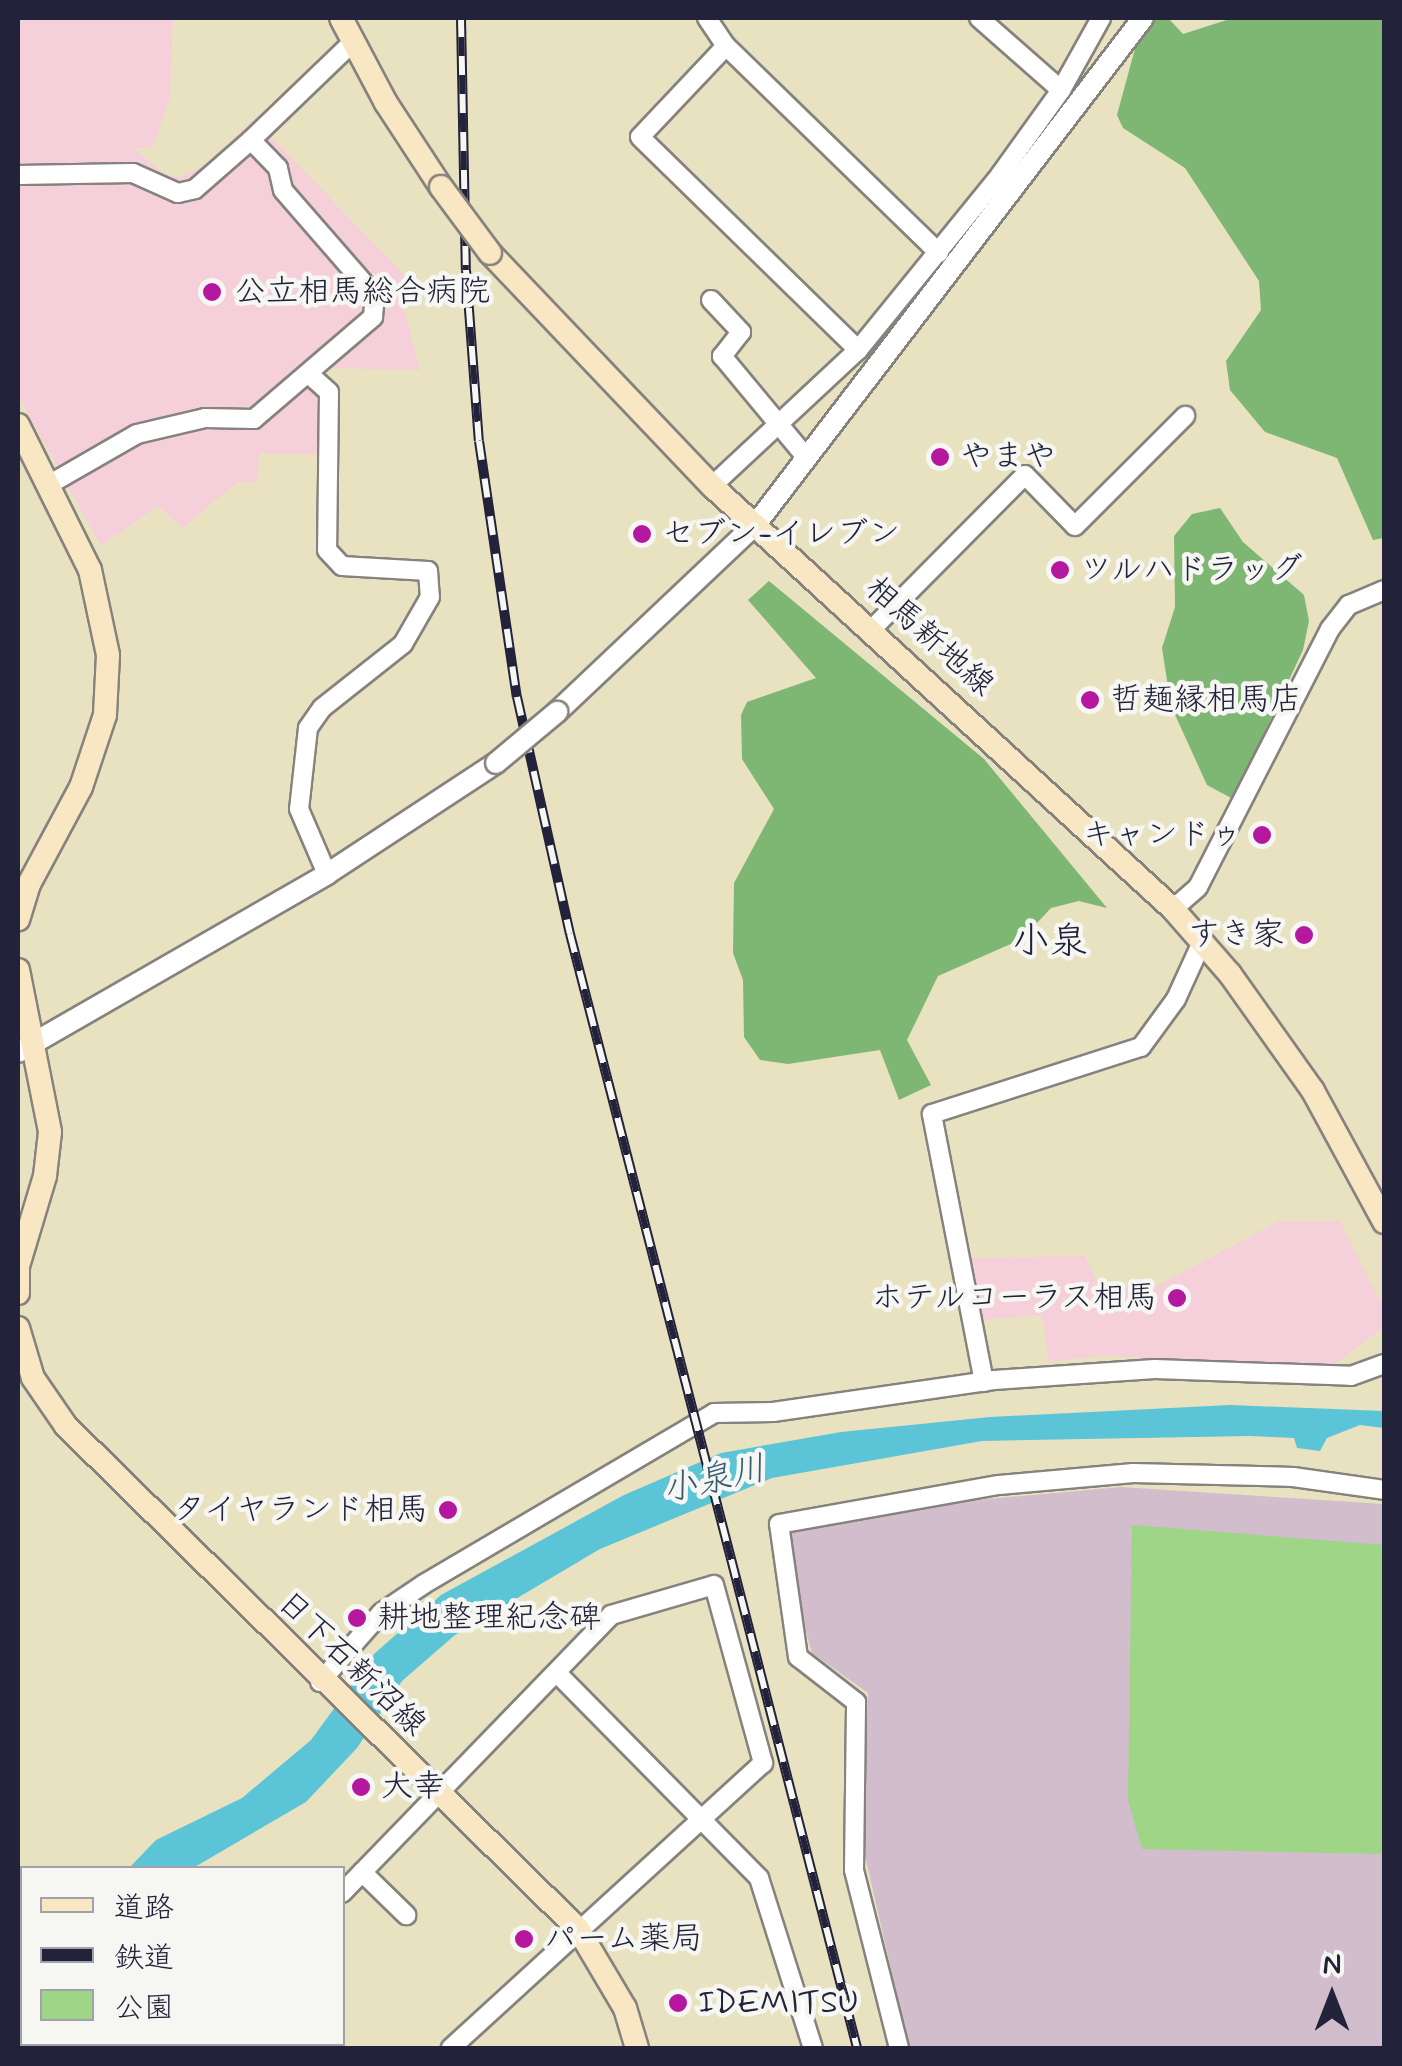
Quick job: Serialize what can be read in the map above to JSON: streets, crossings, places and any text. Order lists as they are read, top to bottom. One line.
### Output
{"streets":{"main road":["相馬新地線","日下石新沼線"]},"districts":["小泉"],"water":["小泉川"],"places":["公立相馬総合病院","やまや","セブン-イレブン","ツルハドラッグ","哲麺縁相馬店","キャンドゥ","すき家","ホテルコーラス相馬","タイヤランド相馬","耕地整理紀念碑","大幸","パーム薬局","IDEMITSU"],"legend":["道路","鉄道","公園"],"north":"top"}
